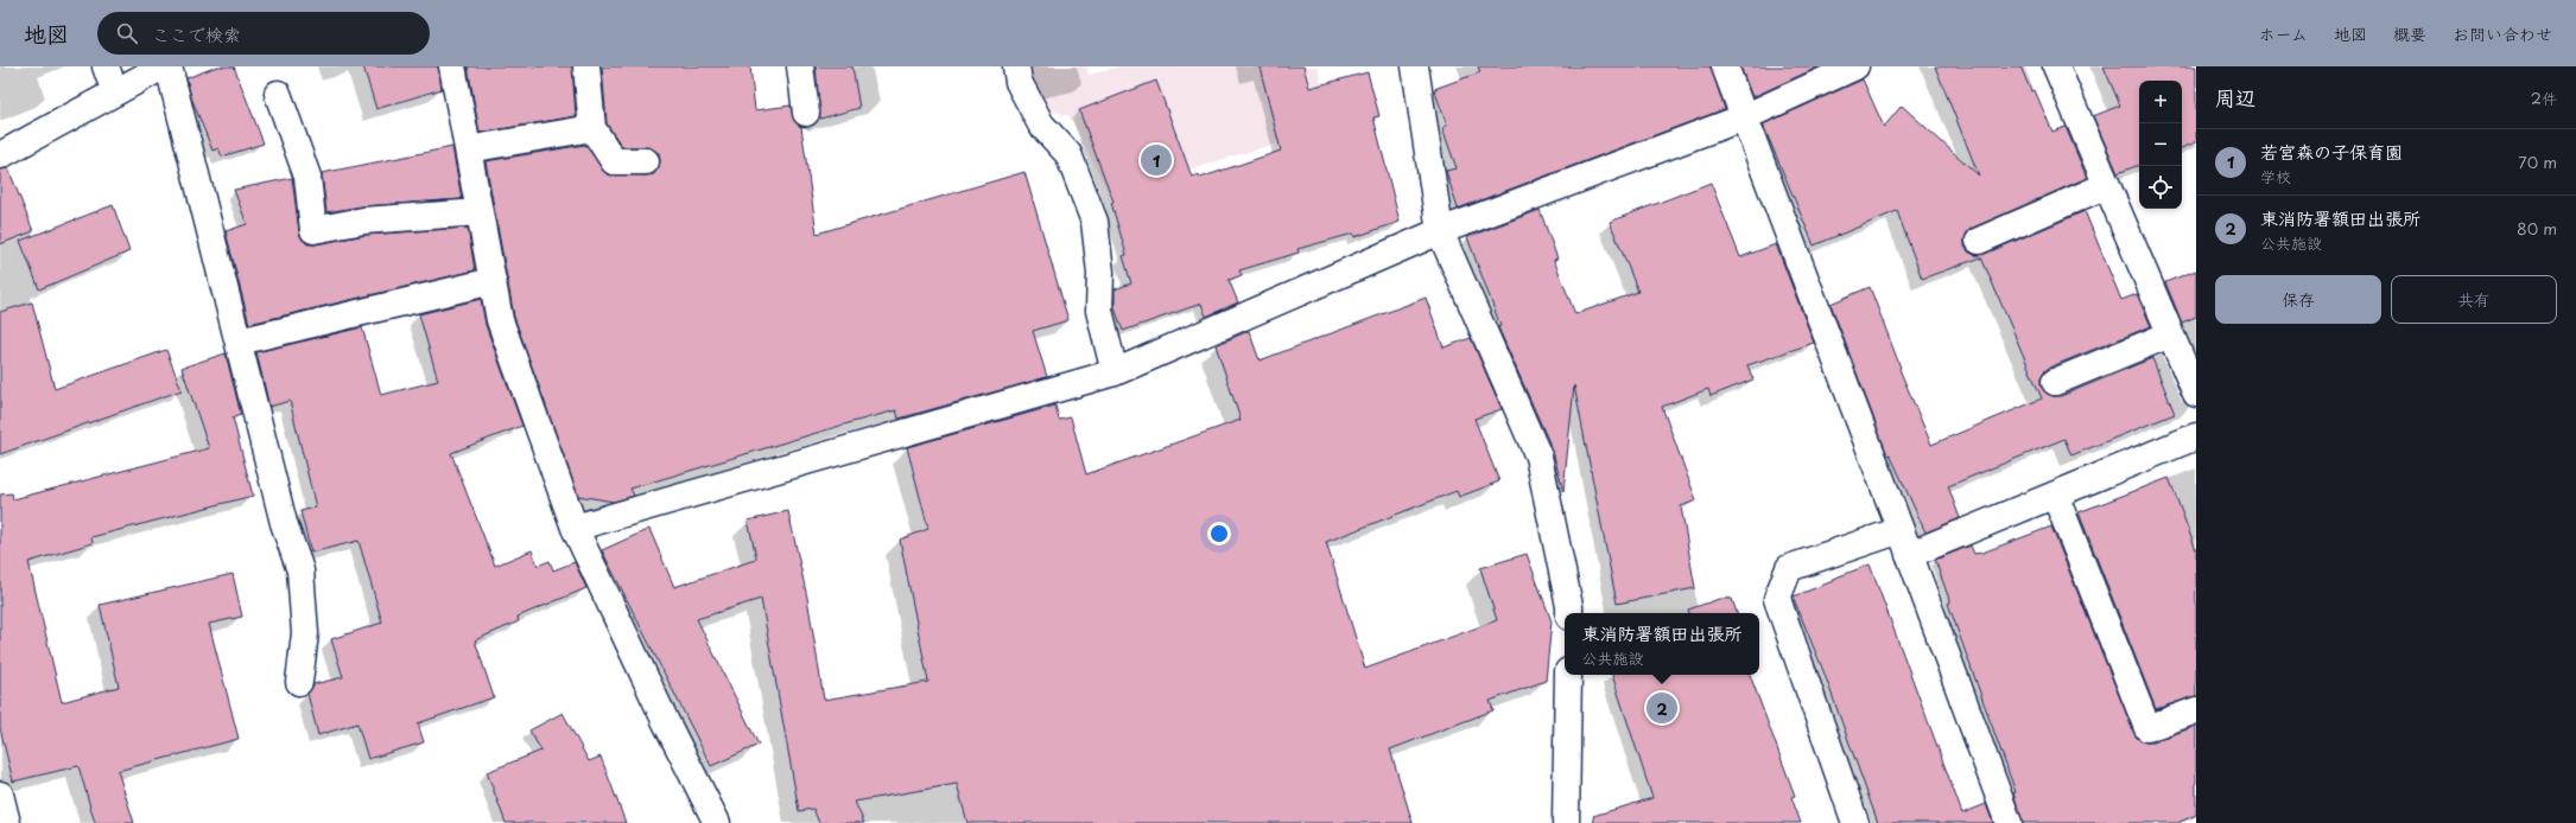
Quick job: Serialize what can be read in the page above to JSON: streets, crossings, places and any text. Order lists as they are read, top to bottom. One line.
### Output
{"page":{"header":"地図","search":"ここで検索","nav":["ホーム","地図","概要","お問い合わせ"],"heading":["周辺","2件"],"map_buttons":["+","−"],"list":[{"mark":"1","name":"若宮森の子保育園","note":"学校","value":"70 m"},{"mark":"2","name":"東消防署額田出張所","note":"公共施設","value":"80 m"}],"pins":["1","2"],"buttons":["保存","共有"],"popup":["東消防署額田出張所","公共施設"]}}
